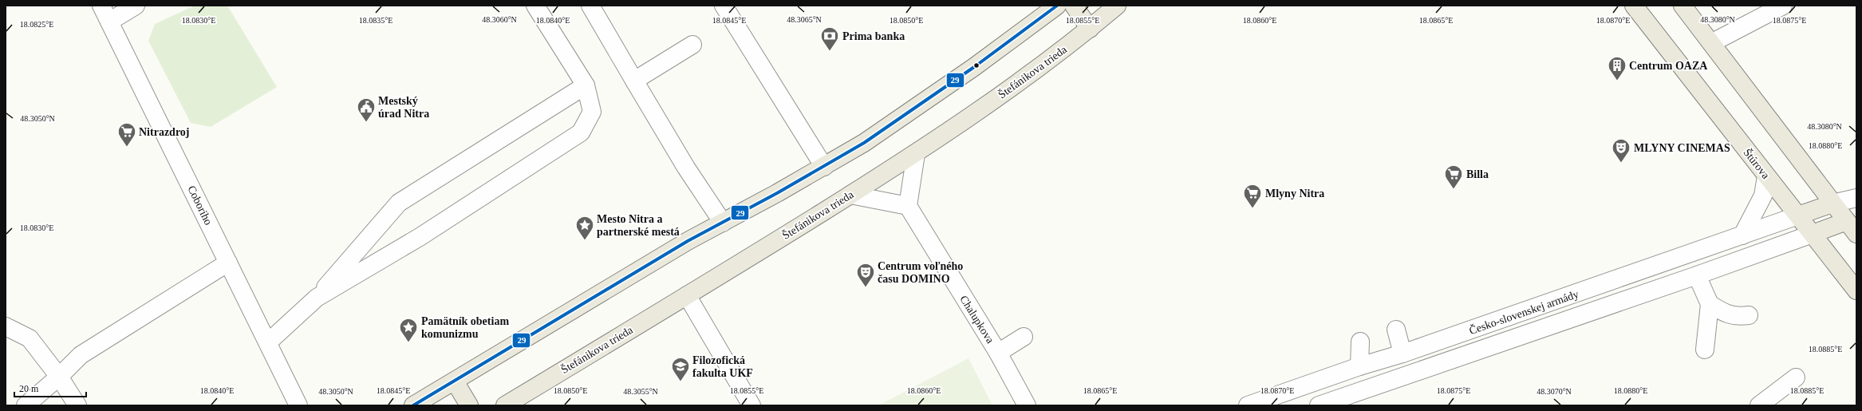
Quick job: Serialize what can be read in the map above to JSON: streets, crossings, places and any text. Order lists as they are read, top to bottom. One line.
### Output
{"streets":{"main road":["Štefánikova trieda","Štúrova"],"street":["Coboriho","Česko-slovenskej armády","Chalupkova"]},"crossings":[["Štúrova","Česko-slovenskej armády"]],"places":{"bank":["Prima banka"],"building":["Centrum OAZA"],"public building":["Mestský úrad Nitra"],"supermarket":["Nitrazdroj","Billa","Mlyny Nitra"],"theatre":["MLYNY CINEMAS","Centrum voľného času DOMINO"],"place":["Mesto Nitra a partnerské mestá","Pamätník obetiam komunizmu"],"school or university":["Filozofická fakulta UKF"]},"lines":["transit line 29"],"scale_bar":"20 m","coordinates":["48.3060°N","48.3065°N","48.3080°N","18.0830°E","18.0835°E","18.0840°E","18.0845°E","18.0850°E","18.0855°E","18.0860°E","18.0875°E","18.0865°E","18.0870°E","18.0825°E","48.3050°N","18.0880°E","18.0885°E","48.3055°N","48.3070°N"]}
